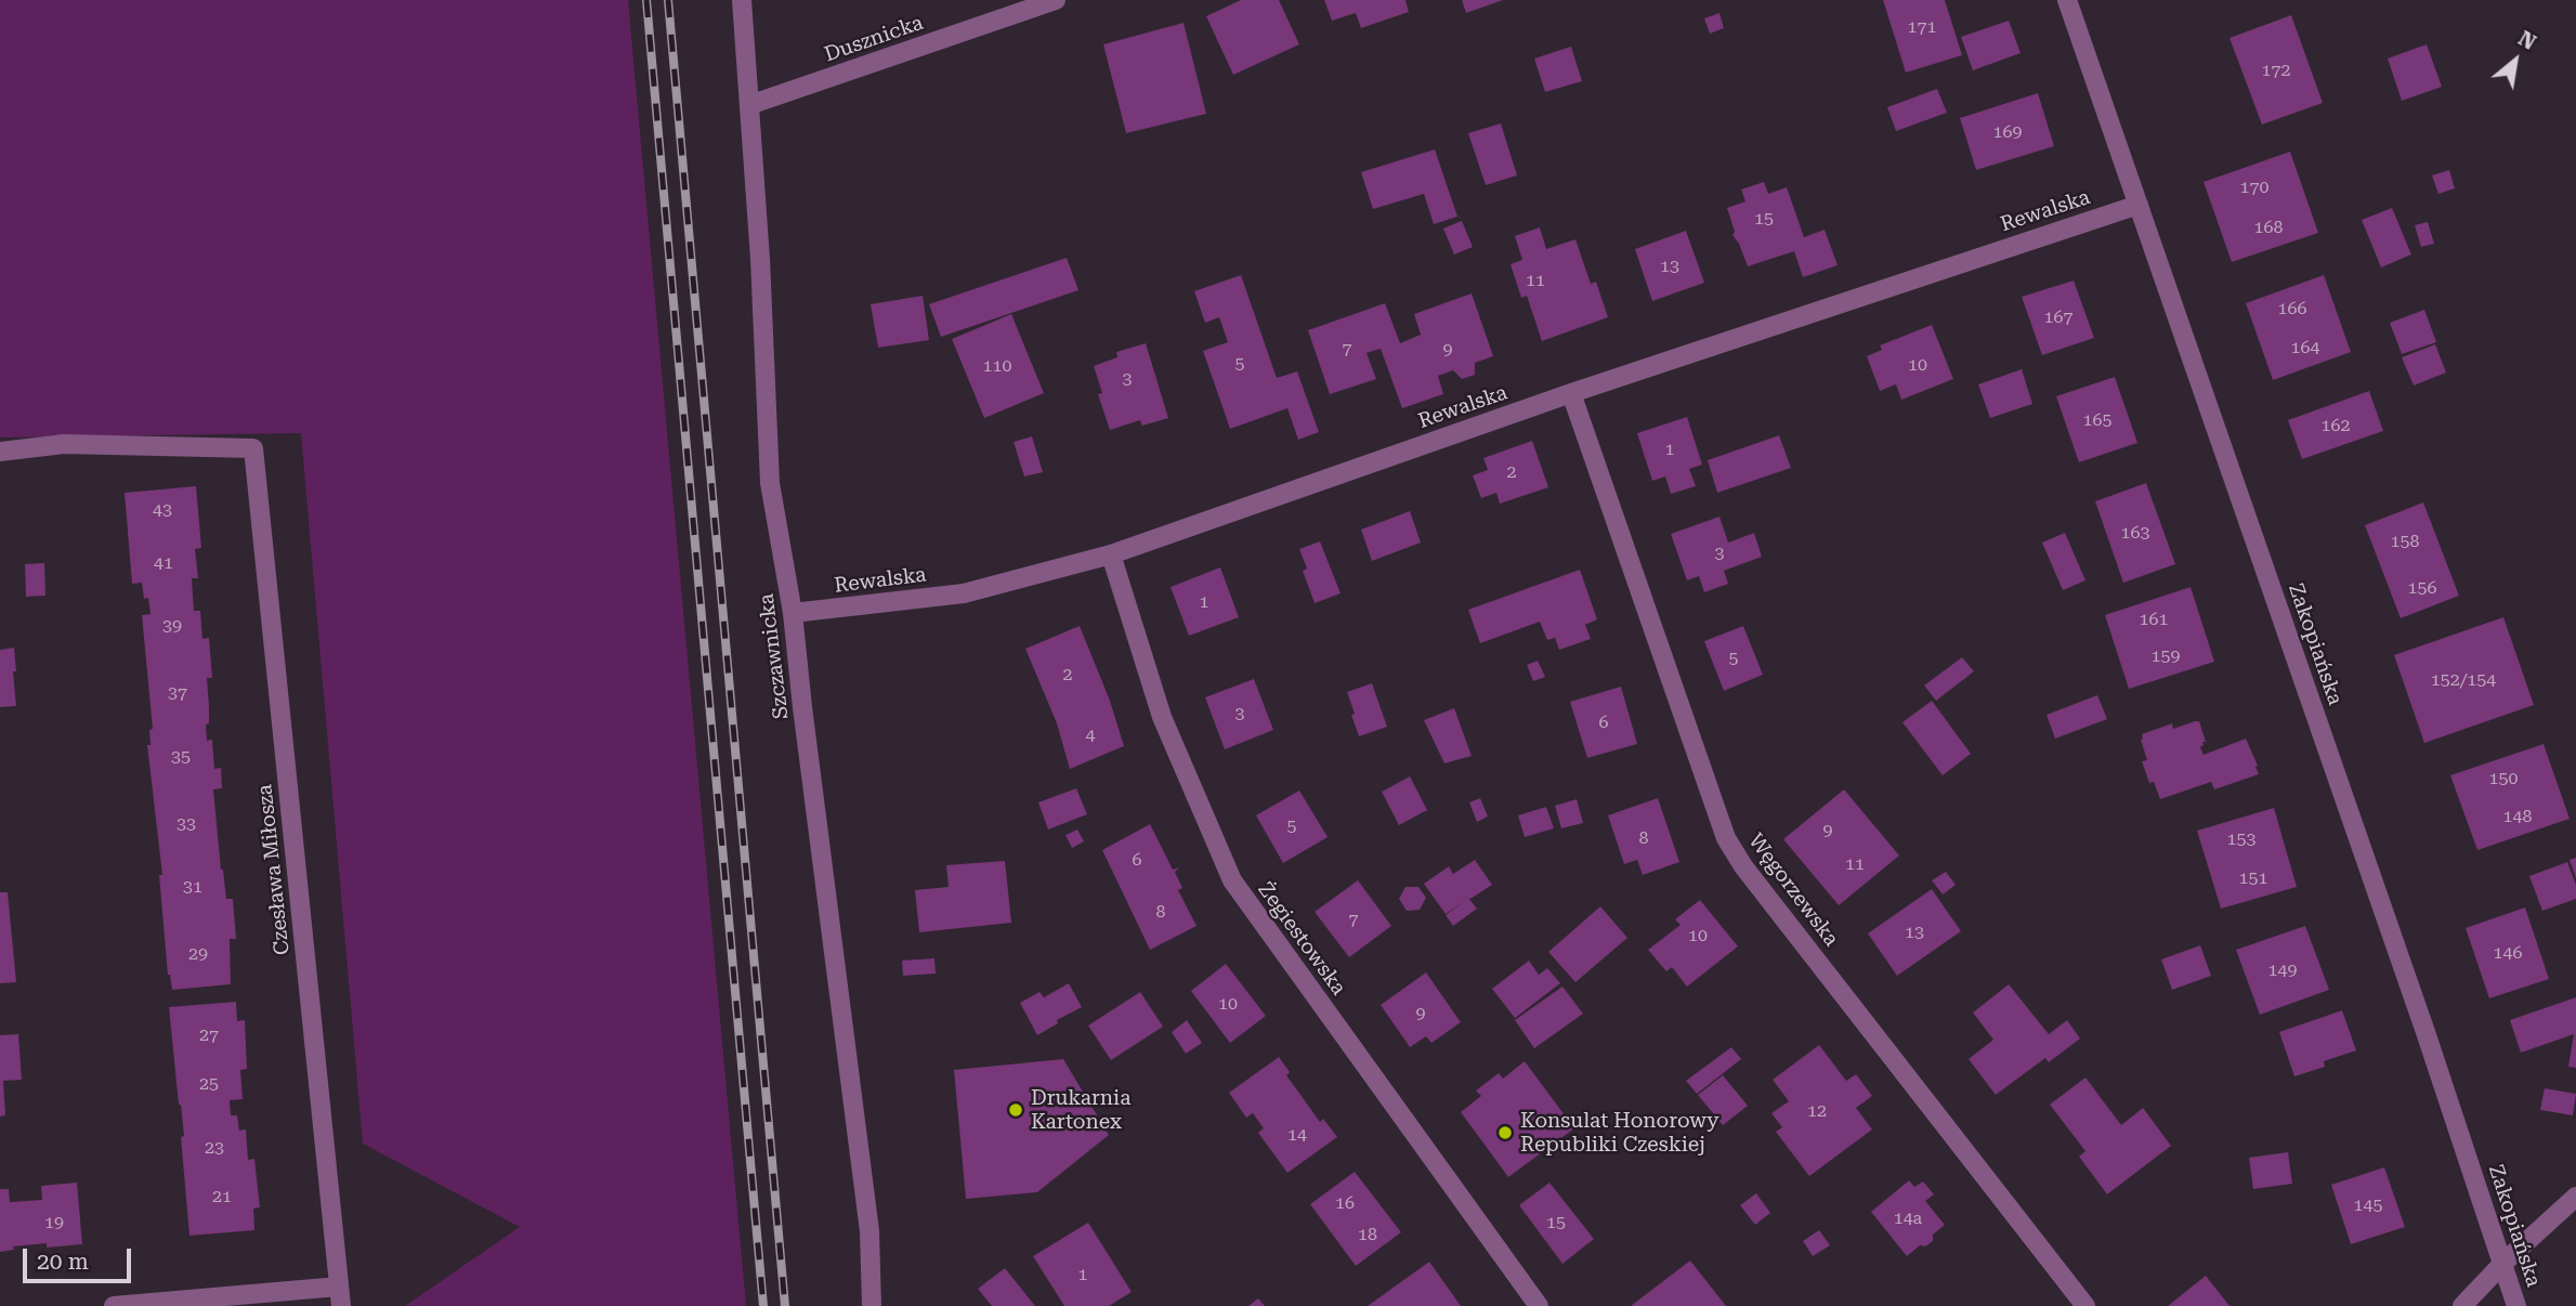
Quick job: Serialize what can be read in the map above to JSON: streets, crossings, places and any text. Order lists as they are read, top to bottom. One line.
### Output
{"streets":{"street":["Dusznicka","Rewalska","Zakopiańska","Szczawnicka","Czesława Miłosza","Węgorzewska","Żegiestowska"]},"crossings":[["Dusznicka","Szczawnicka"],["Rewalska","Zakopiańska"],["Rewalska","Szczawnicka"],["Rewalska","Węgorzewska"],["Rewalska","Żegiestowska"]],"places":["Drukarnia Kartonex","Konsulat Honorowy Republiki Czeskiej"],"house_numbers":["171","172","169","170","15","168","13","11","166","167","164","7","9","5","10","110","3","165","162","1","2","43","163","158","3","41","156","1","161","39","159","5","2","152/154","37","3","6","4","35","150","148","33","5","9","8","153","6","11","151","31","8","7","13","10","146","29","149","10","9","27","25","12","14","23","21","16","145","14a","19","15","18","1"],"scale_bar":"20 m","north":"top right"}
